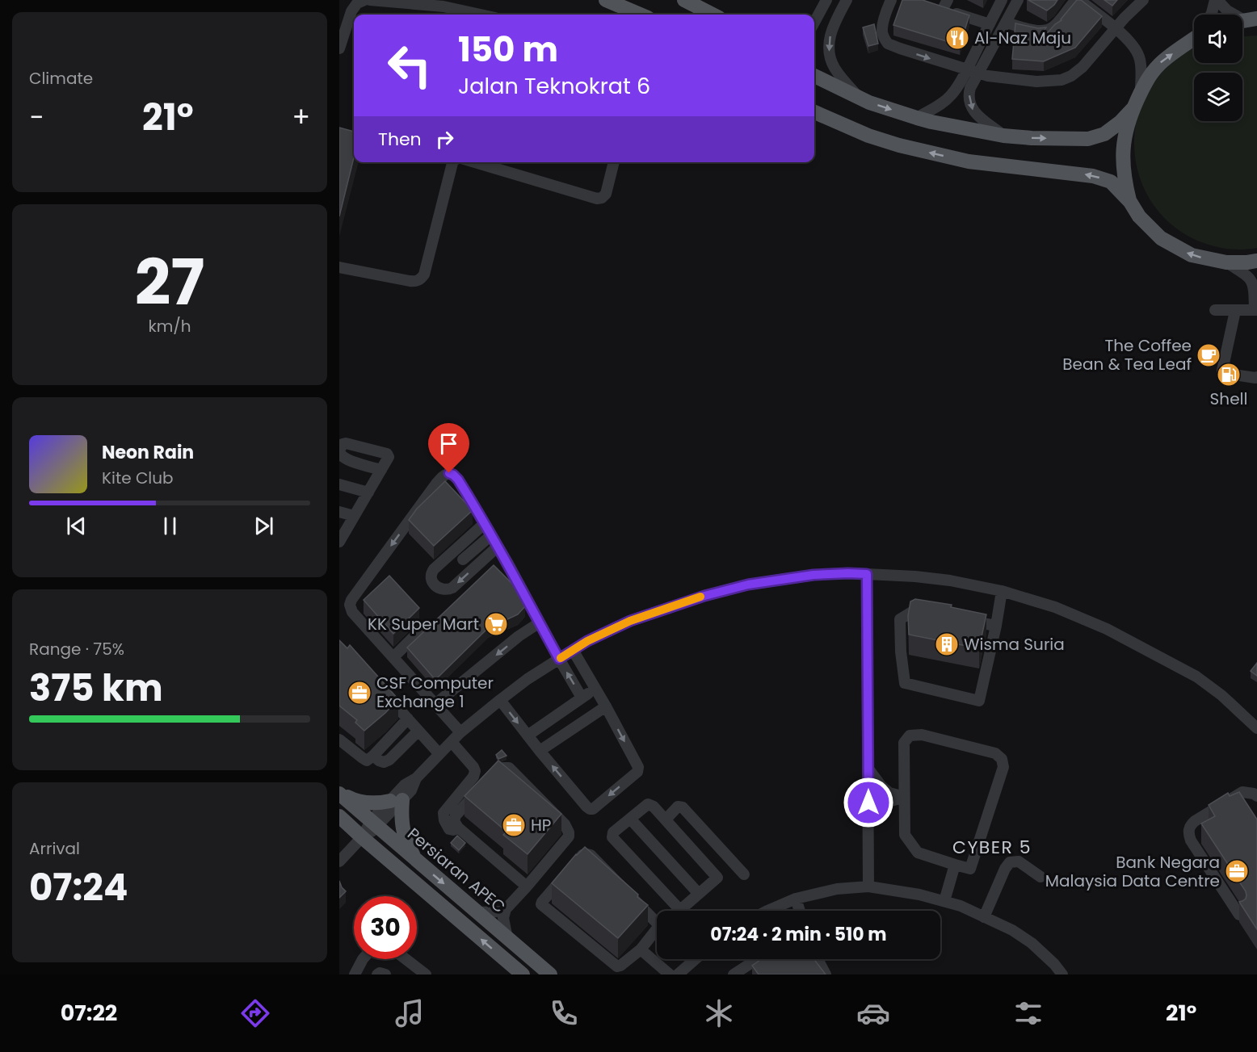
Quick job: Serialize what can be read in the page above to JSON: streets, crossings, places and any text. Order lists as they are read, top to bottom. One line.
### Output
{"streets":{"main road":["Persiaran APEC"]},"districts":["CYBER 5"],"places":{"restaurant":["Al-Naz Maju"],"cafe":["The Coffee Bean & Tea Leaf"],"fuel station":["Shell"],"supermarket":["KK Super Mart"],"building":["Wisma Suria"],"office":["CSF Computer Exchange 1","HP","Bank Negara Malaysia Data Centre"]},"page":{"tile":["Climate",["27","km/h"],["Range · 75%","375 km"],["Arrival","07:24"]],"turn":["150 m","Jalan Teknokrat 6"],"heat":["−","21°","+"],"then":"Then","song":["Neon Rain","Kite Club"],"limit":"30","trip":"07:24 · 2 min · 510 m","tabs":["07:22","21°"]}}
